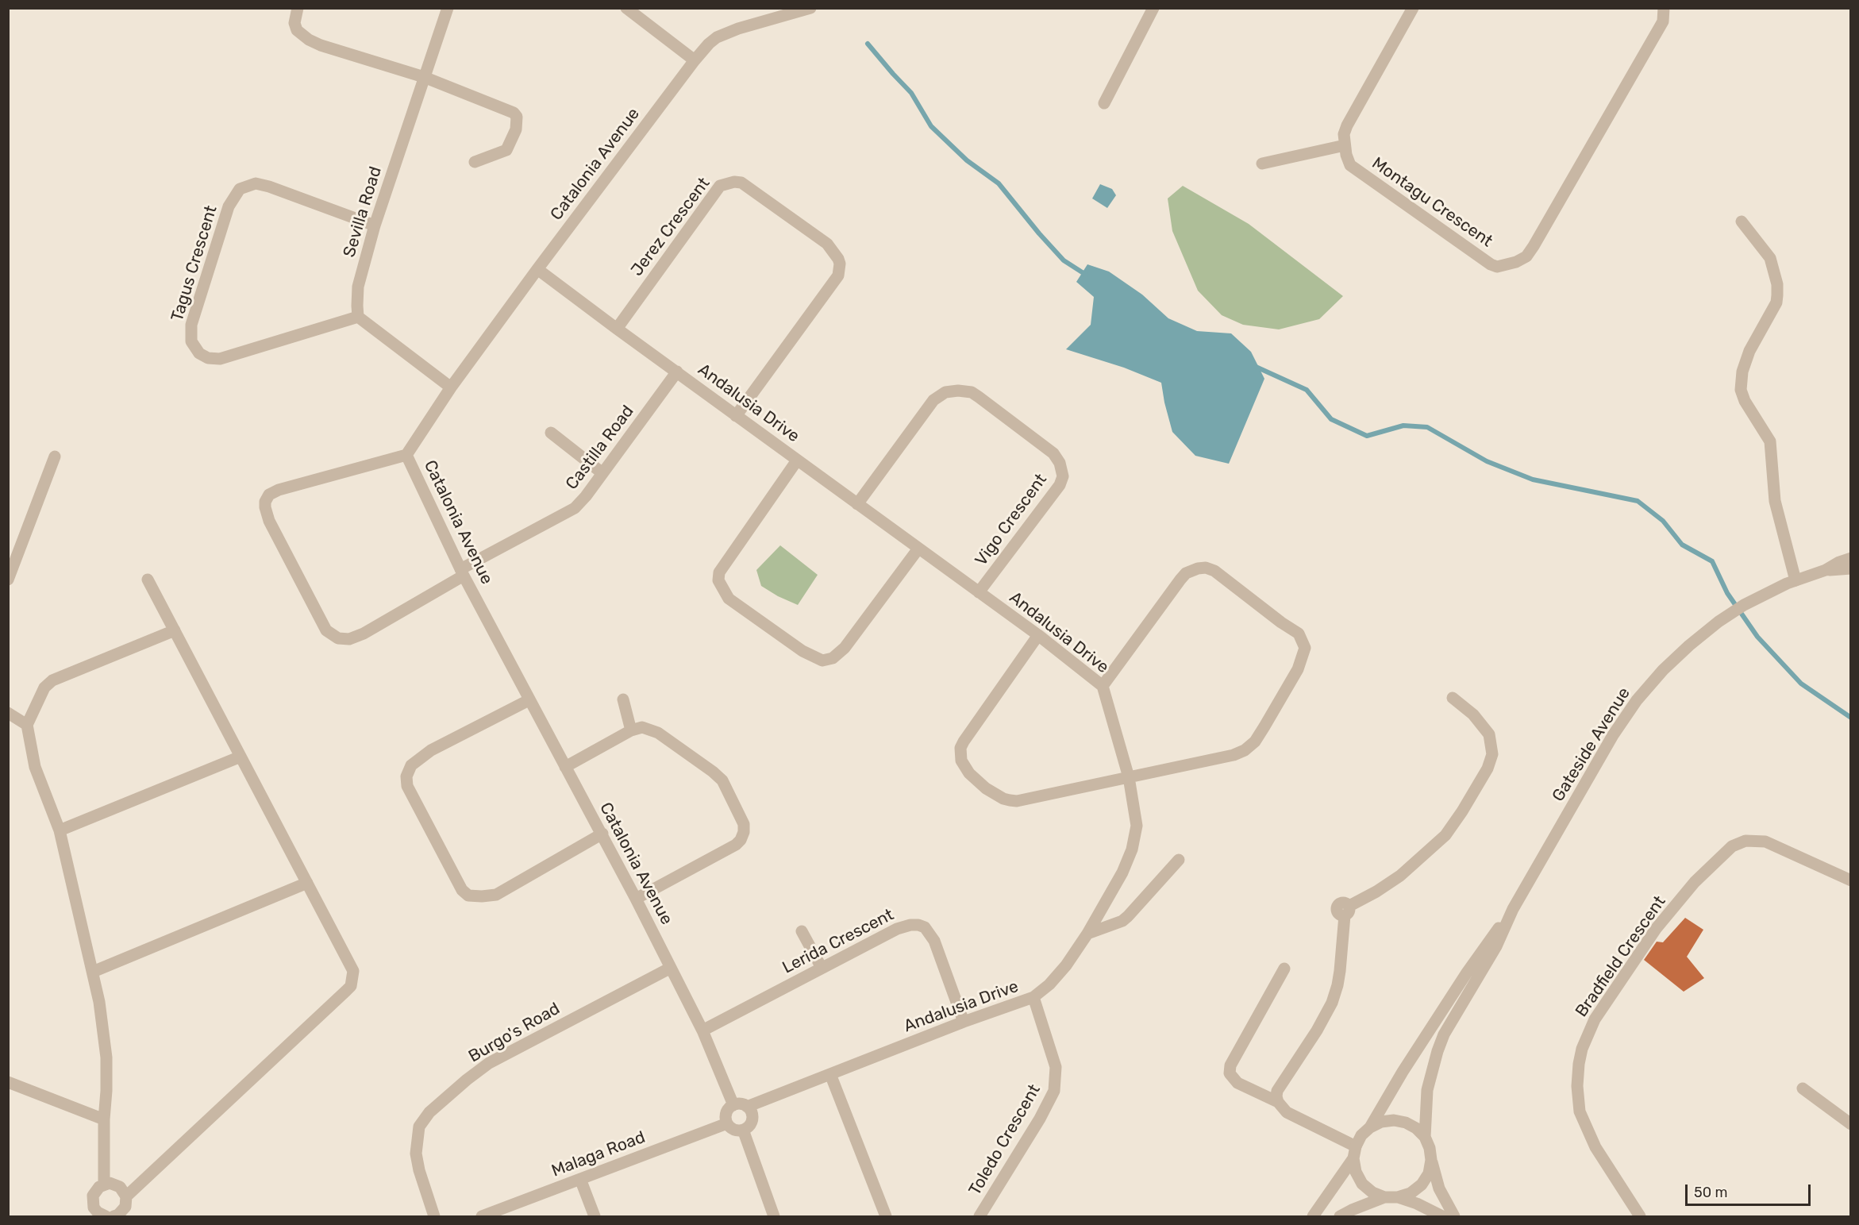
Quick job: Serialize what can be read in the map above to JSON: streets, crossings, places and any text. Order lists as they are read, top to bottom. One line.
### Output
{"streets":{"street":["Catalonia Avenue","Montagu Crescent","Sevilla Road","Jerez Crescent","Tagus Crescent","Andalusia Drive","Castilla Road","Vigo Crescent","Gateside Avenue","Lerida Crescent","Bradfield Crescent","Burgo's Road","Toledo Crescent","Malaga Road"]},"crossings":[["Catalonia Avenue","Andalusia Drive"],["Catalonia Avenue","Castilla Road"],["Catalonia Avenue","Lerida Crescent"],["Catalonia Avenue","Burgo's Road"],["Catalonia Avenue","Malaga Road"],["Sevilla Road","Tagus Crescent"],["Jerez Crescent","Andalusia Drive"],["Andalusia Drive","Castilla Road"],["Andalusia Drive","Vigo Crescent"],["Andalusia Drive","Lerida Crescent"],["Andalusia Drive","Toledo Crescent"],["Andalusia Drive","Malaga Road"]],"scale_bar":"50 m"}
